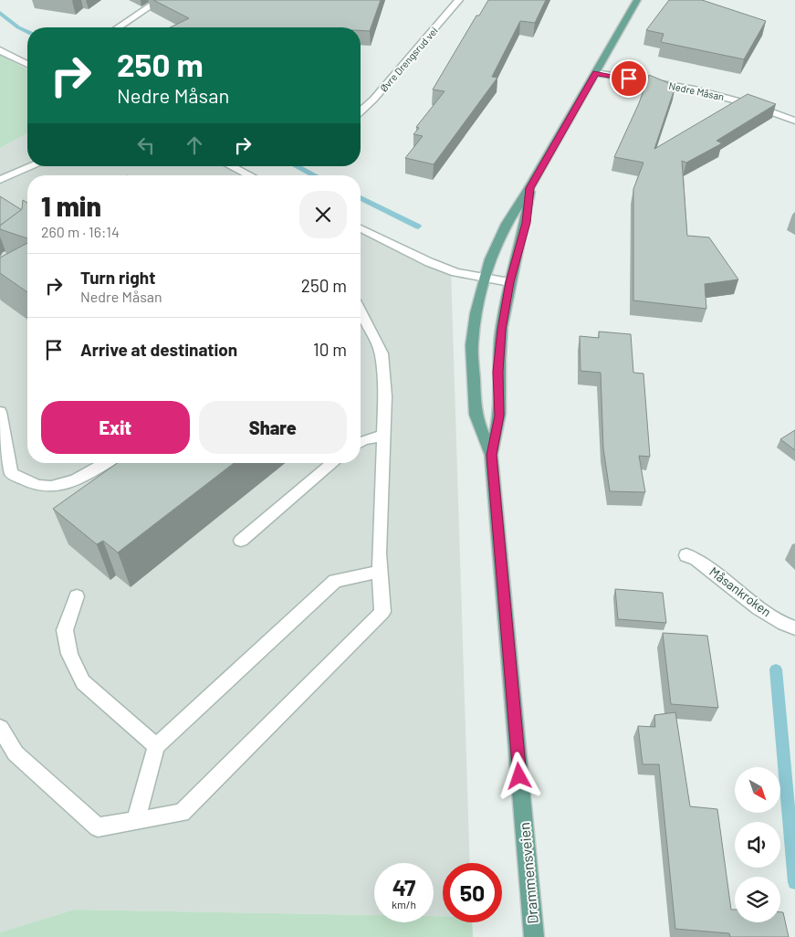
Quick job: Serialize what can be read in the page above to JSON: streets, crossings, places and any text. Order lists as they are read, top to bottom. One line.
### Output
{"streets":{"main road":["Drammensveien"],"street":["Øvre Drengsrud vei","Nedre Måsan","Måsankroken"]},"crossings":[["Nedre Måsan","Drammensveien"]],"north":"bottom right","page":{"turn":["250 m","Nedre Måsan"],"heading":["1 min","260 m · 16:14"],"list":[{"name":"Turn right","note":"Nedre Måsan","value":"250 m"},{"name":"Arrive at destination","value":"10 m"}],"buttons":["Exit","Share"],"speed":"47 km/h","limit":"50"}}
